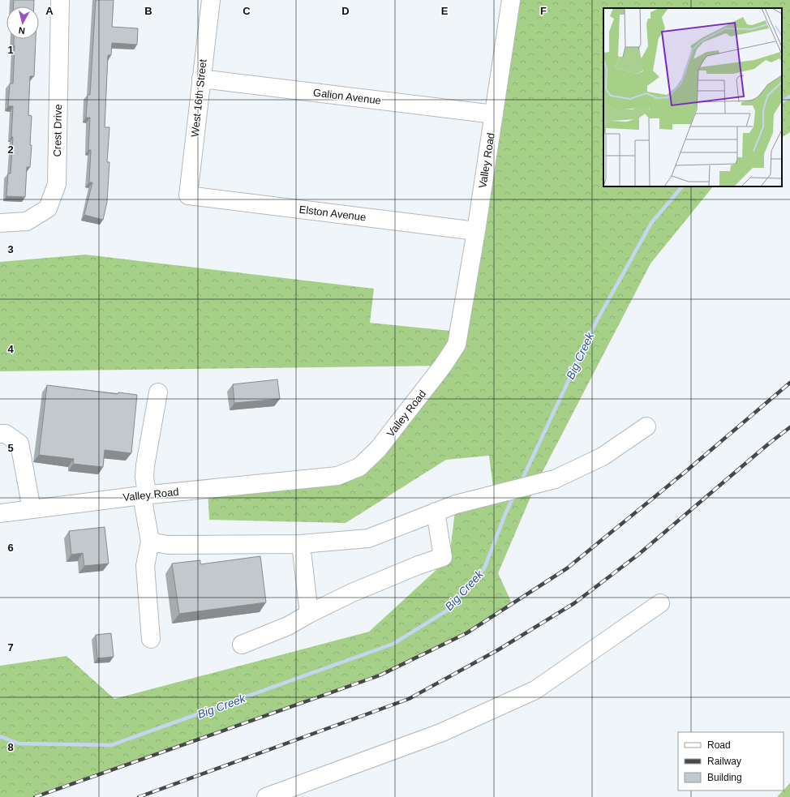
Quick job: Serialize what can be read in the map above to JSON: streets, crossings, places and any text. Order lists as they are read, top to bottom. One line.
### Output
{"streets":{"street":["Galion Avenue","West 16th Street","Crest Drive","Valley Road","Elston Avenue"]},"crossings":[["Galion Avenue","West 16th Street"],["Galion Avenue","Valley Road"],["West 16th Street","Elston Avenue"],["Valley Road","Elston Avenue"]],"water":["Big Creek"],"legend":["Road","Railway","Building"],"north":"bottom","grid":{"columns":["A","B","C","D","E","F"],"rows":["1","2","3","4","5","6","7","8"]}}
